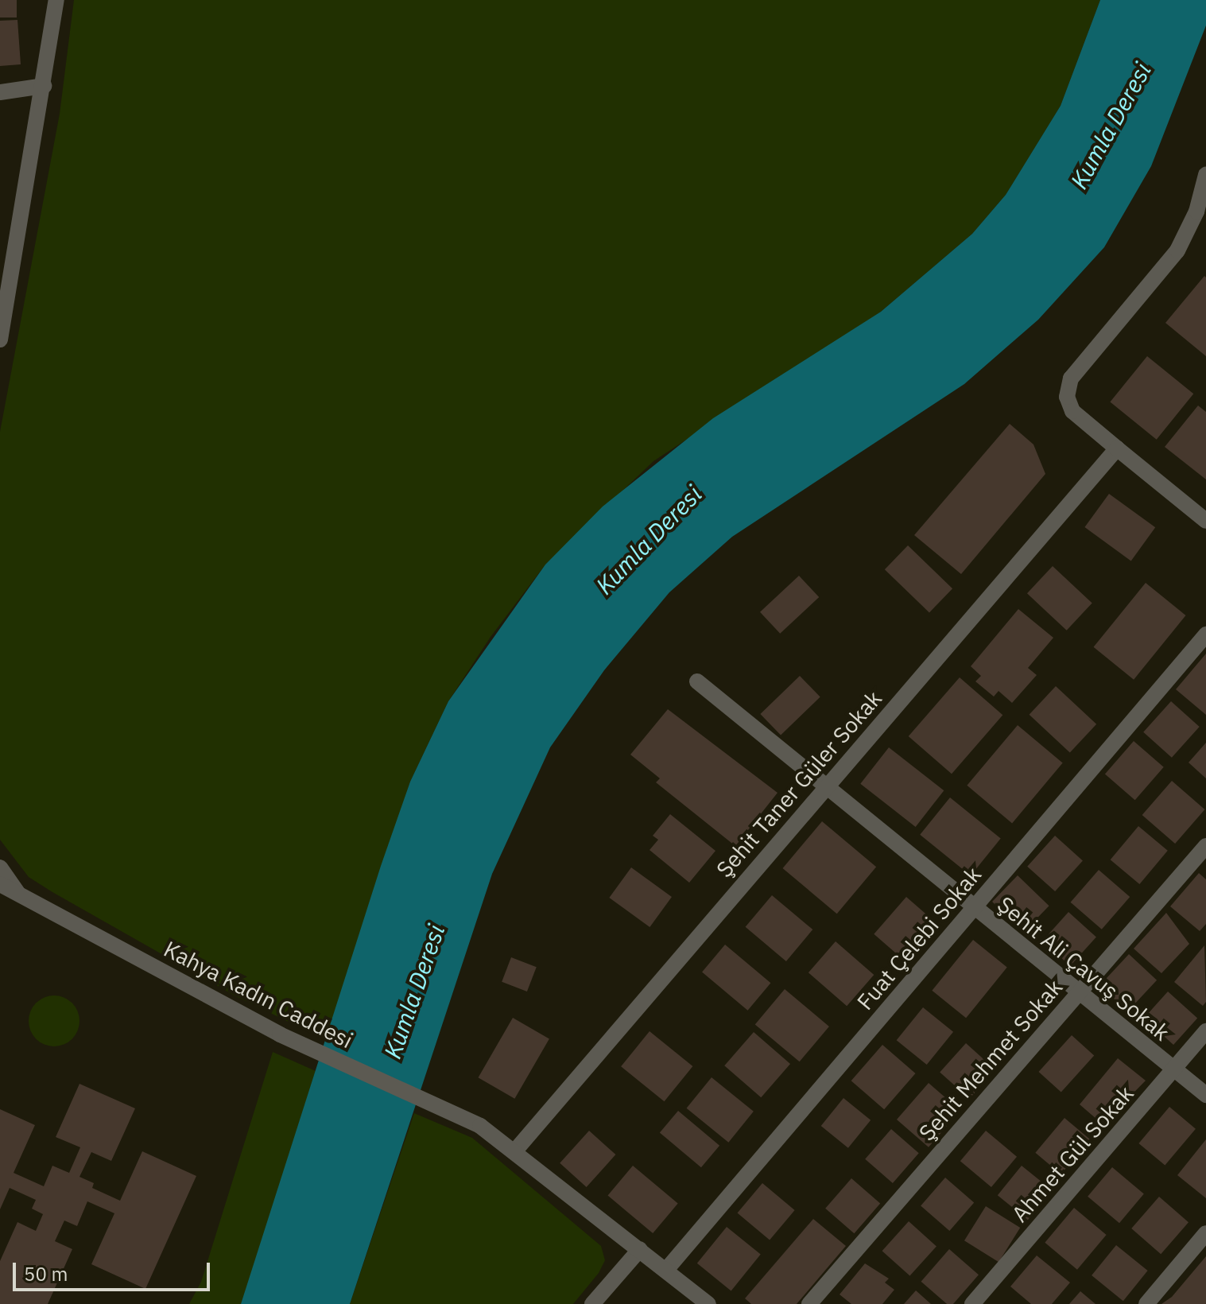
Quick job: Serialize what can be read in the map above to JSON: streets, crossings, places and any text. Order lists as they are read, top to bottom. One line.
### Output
{"streets":{"street":["Şehit Taner Güler Sokak","Fuat Çelebi Sokak","Şehit Ali Çavuş Sokak","Kahya Kadın Caddesi","Şehit Mehmet Sokak","Ahmet Gül Sokak"]},"crossings":[["Şehit Taner Güler Sokak","Şehit Ali Çavuş Sokak"],["Şehit Taner Güler Sokak","Kahya Kadın Caddesi"],["Fuat Çelebi Sokak","Şehit Ali Çavuş Sokak"],["Fuat Çelebi Sokak","Kahya Kadın Caddesi"],["Şehit Ali Çavuş Sokak","Şehit Mehmet Sokak"],["Şehit Ali Çavuş Sokak","Ahmet Gül Sokak"]],"water":["Kumla Deresi"],"scale_bar":"50 m"}
